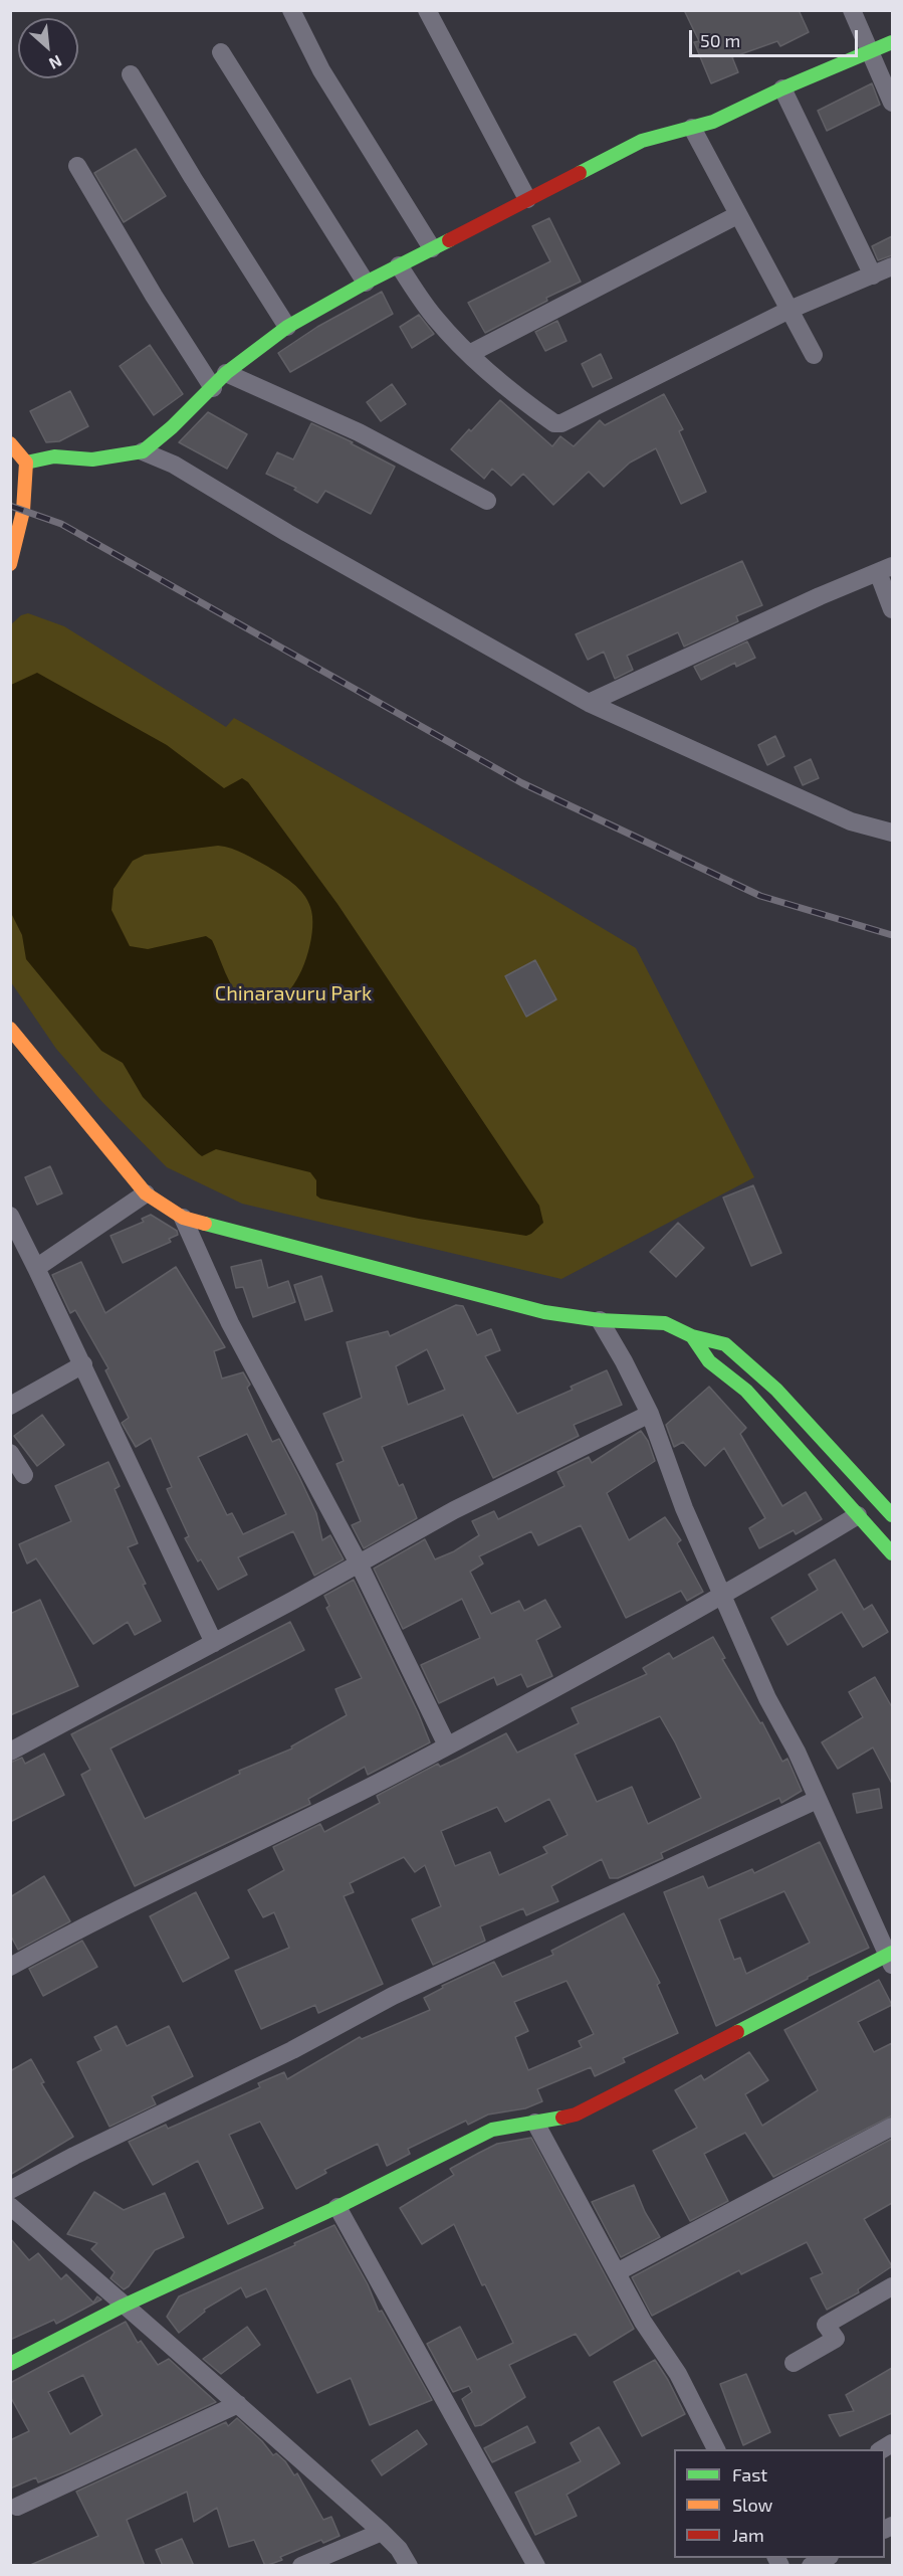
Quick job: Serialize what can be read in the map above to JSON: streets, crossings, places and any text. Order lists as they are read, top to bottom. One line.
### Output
{"parks":["Chinaravuru Park"],"legend":["Fast","Slow","Jam"],"scale_bar":"50 m","north":"bottom right"}
